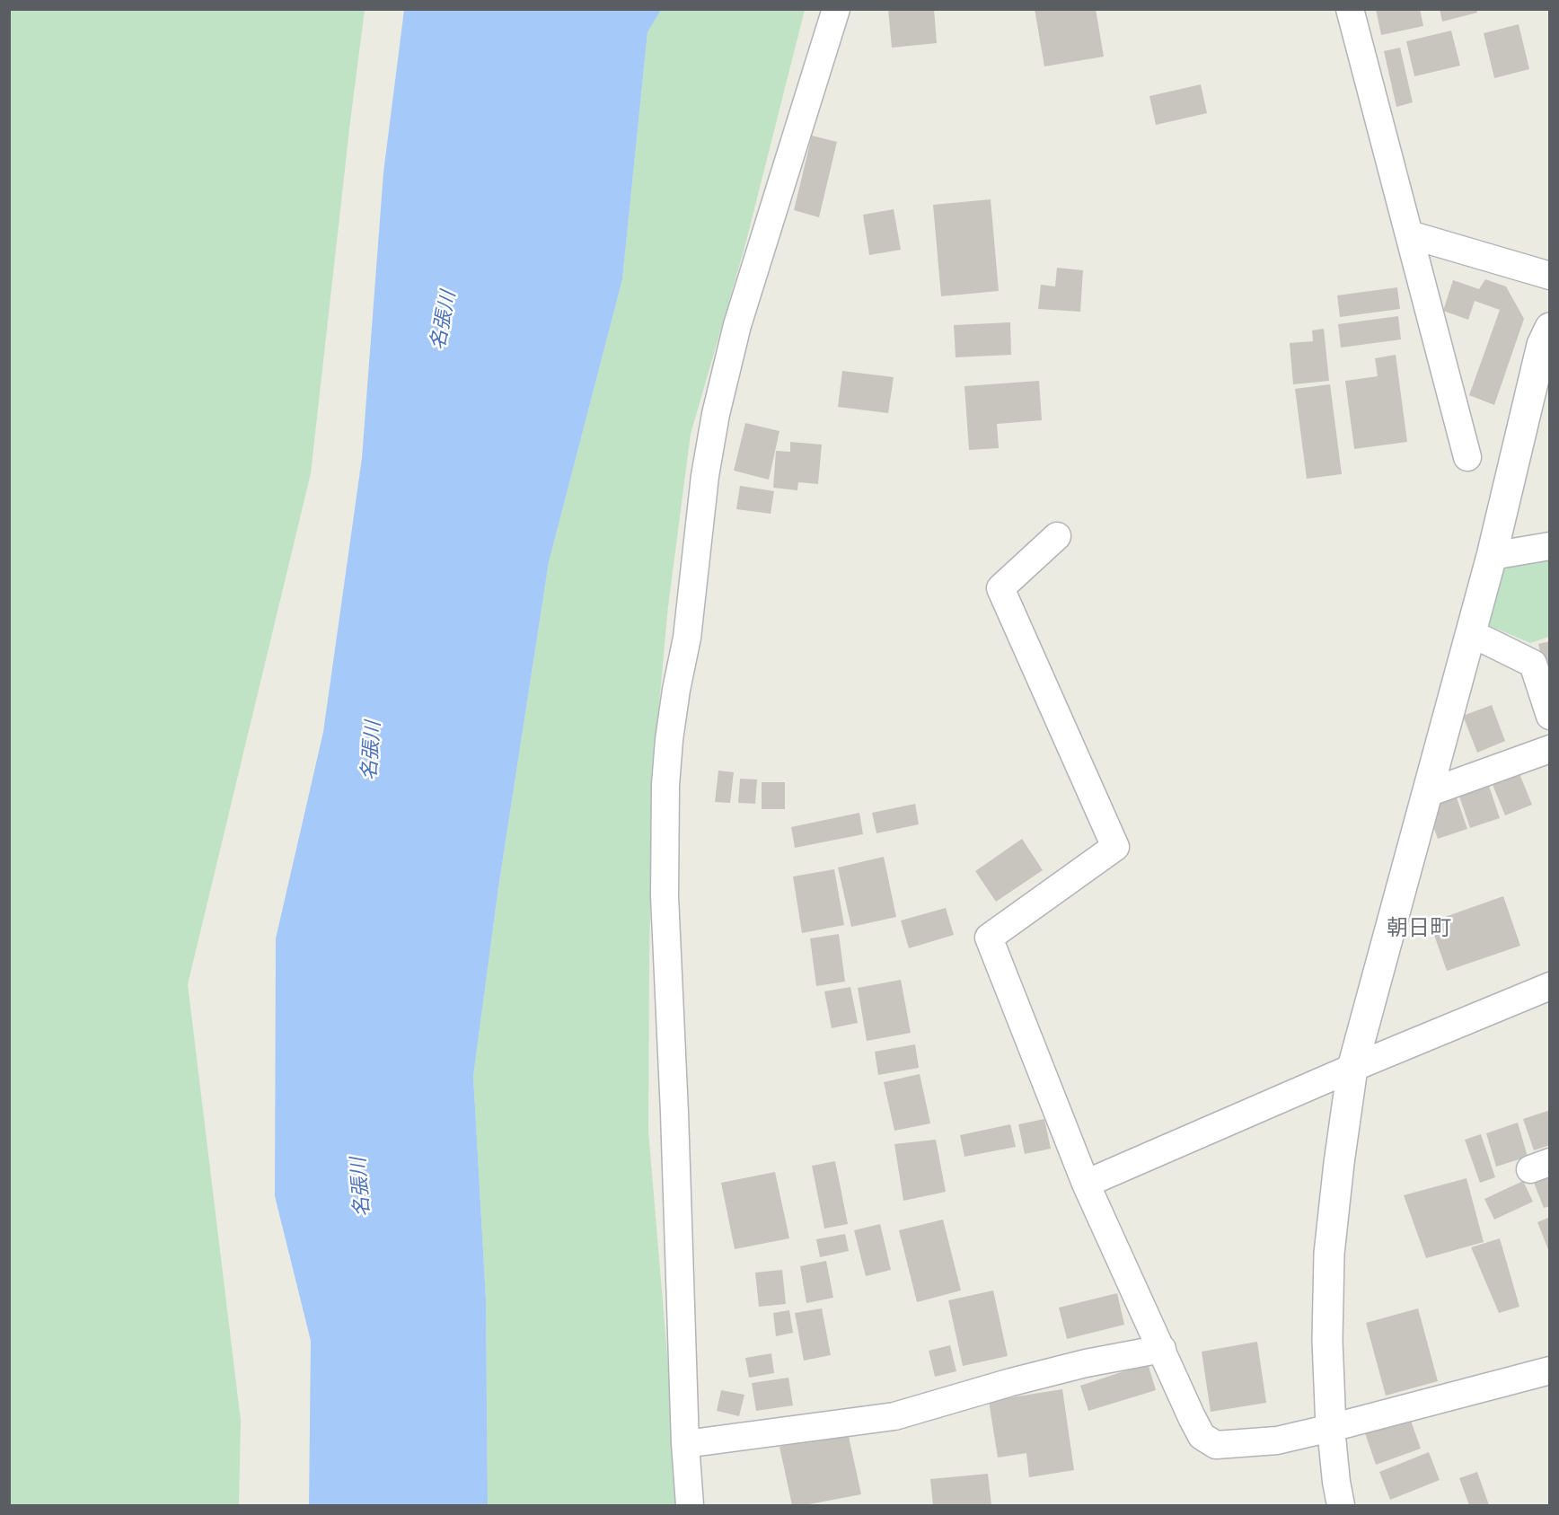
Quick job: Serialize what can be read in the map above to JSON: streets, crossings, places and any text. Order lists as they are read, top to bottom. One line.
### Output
{"districts":["朝日町"],"water":["名張川"]}
